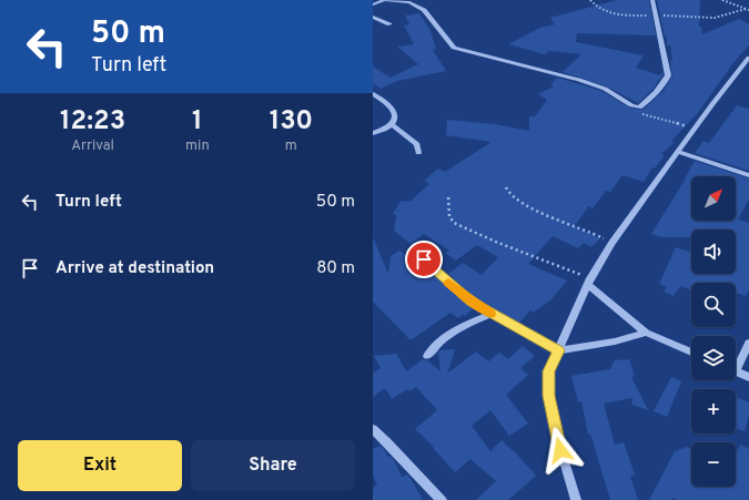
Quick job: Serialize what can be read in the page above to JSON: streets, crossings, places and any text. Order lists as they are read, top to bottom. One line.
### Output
{"north":"top right","page":{"turn":["50 m","Turn left"],"eta":["12:23","Arrival","1","min","130","m"],"list":[{"name":"Turn left","value":"50 m"},{"name":"Arrive at destination","value":"80 m"}],"map_buttons":["+","−"],"buttons":["Exit","Share"]}}
